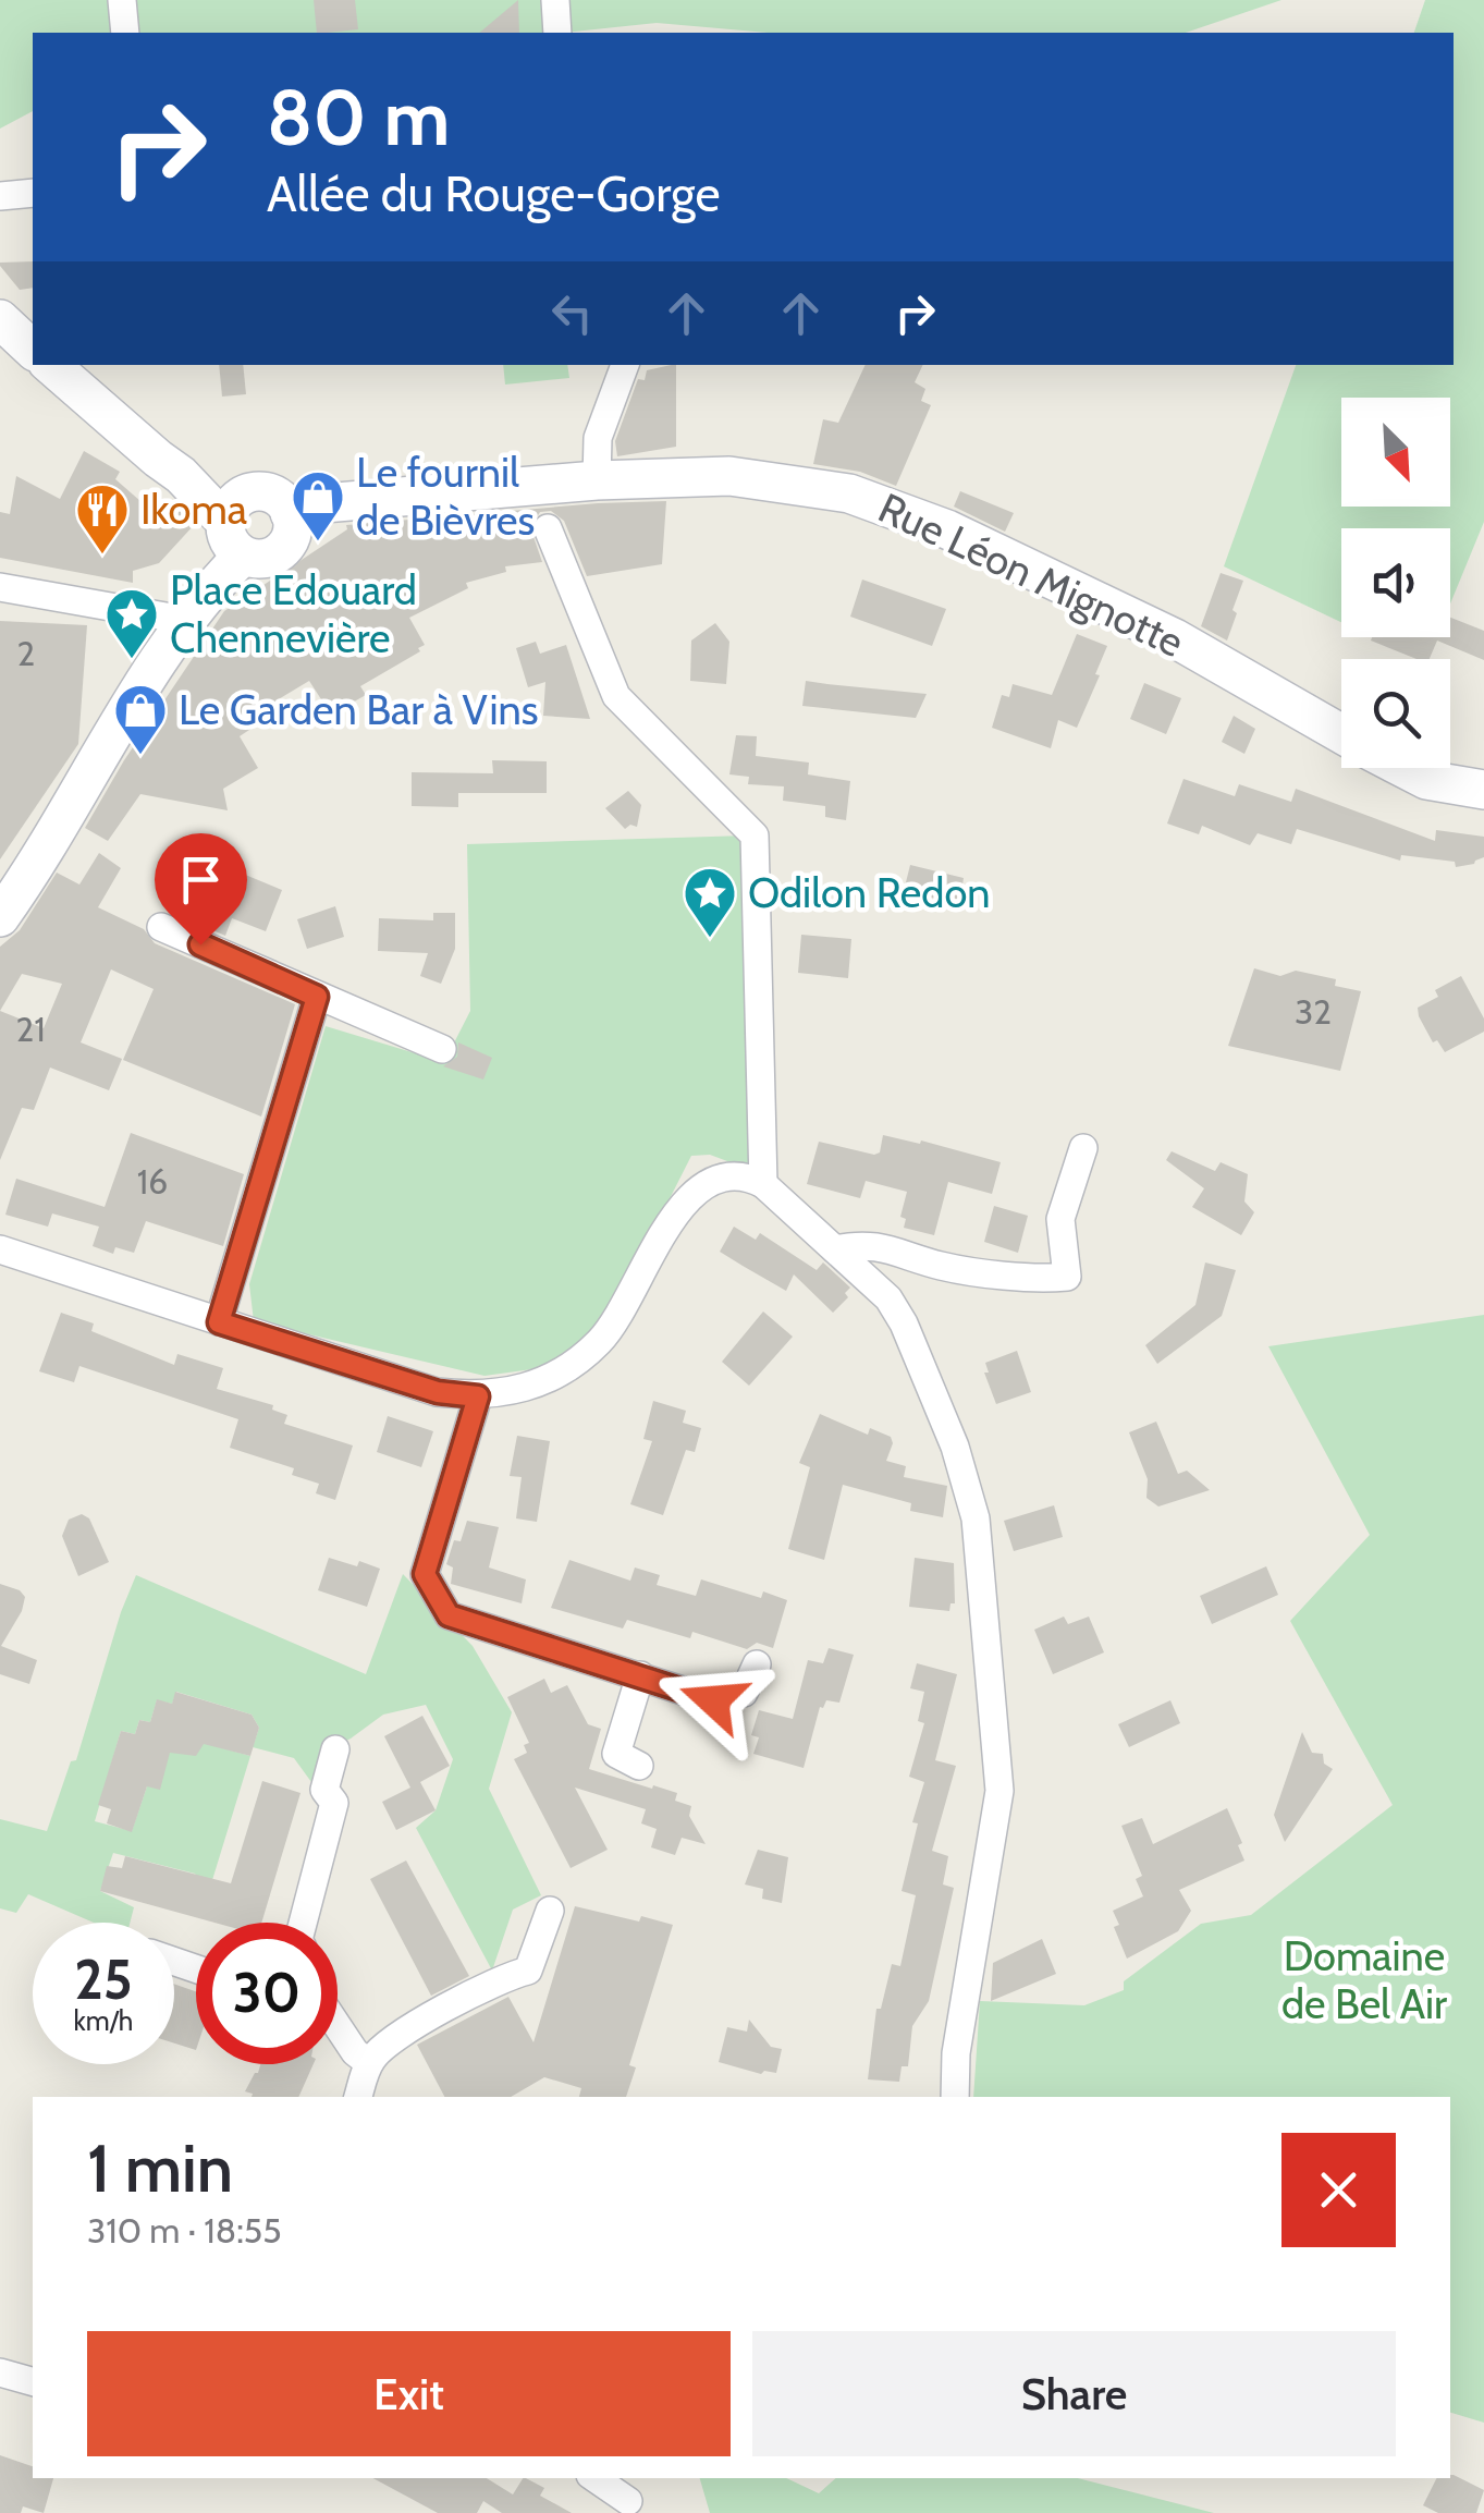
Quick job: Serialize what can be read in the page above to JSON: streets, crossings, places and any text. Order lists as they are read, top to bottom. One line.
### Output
{"streets":{"main road":["Rue Léon Mignotte"]},"parks":["Domaine de Bel Air"],"places":{"shop":["Le fournil de Bièvres","Le Garden Bar à Vins"],"restaurant":["Ikoma"],"place":["Place Edouard Chennevière","Odilon Redon"]},"house_numbers":["2","32","21","16"],"north":"bottom right","page":{"turn":["80 m","Allée du Rouge-Gorge"],"speed":"25 km/h","limit":"30","heading":["1 min","310 m · 18:55"],"buttons":["Exit","Share"]}}
